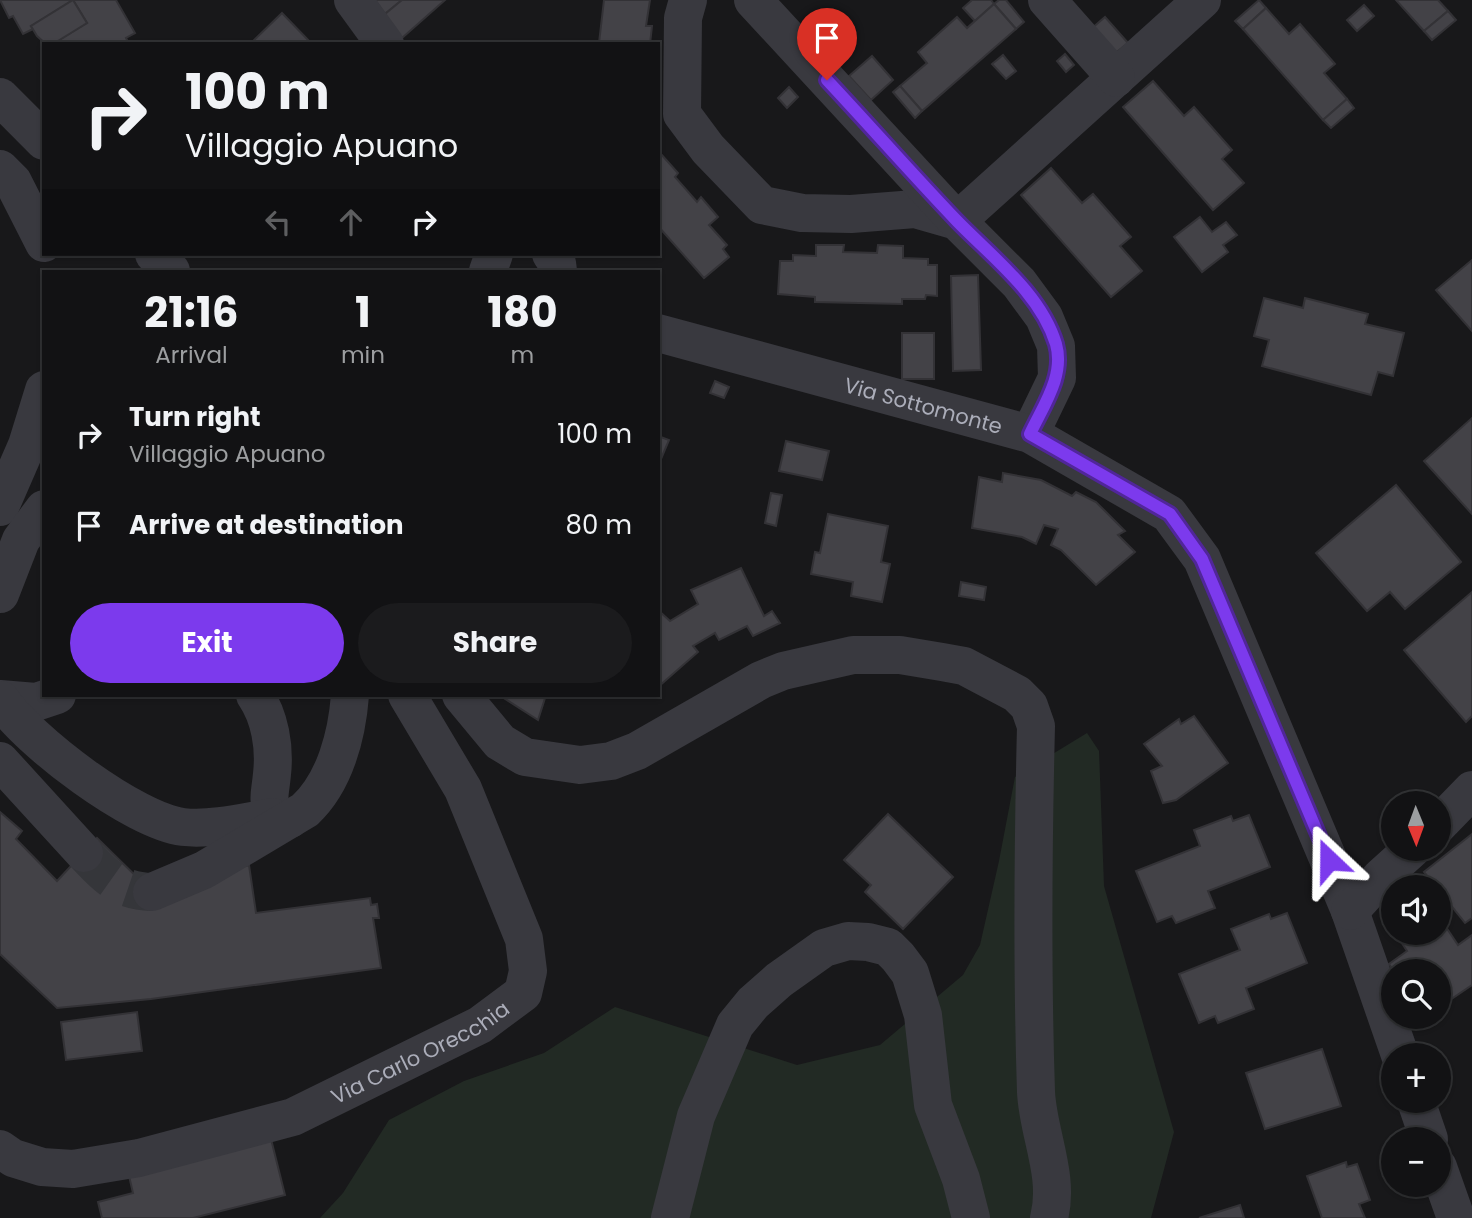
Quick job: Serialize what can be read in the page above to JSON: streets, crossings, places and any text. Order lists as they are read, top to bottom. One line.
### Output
{"streets":{"street":["Via Sottomonte","Via Carlo Orecchia"]},"north":"bottom","page":{"turn":["100 m","Villaggio Apuano"],"eta":["21:16","Arrival","1","min","180","m"],"list":[{"name":"Turn right","note":"Villaggio Apuano","value":"100 m"},{"name":"Arrive at destination","value":"80 m"}],"buttons":["Exit","Share"],"map_buttons":["+","−"]}}
